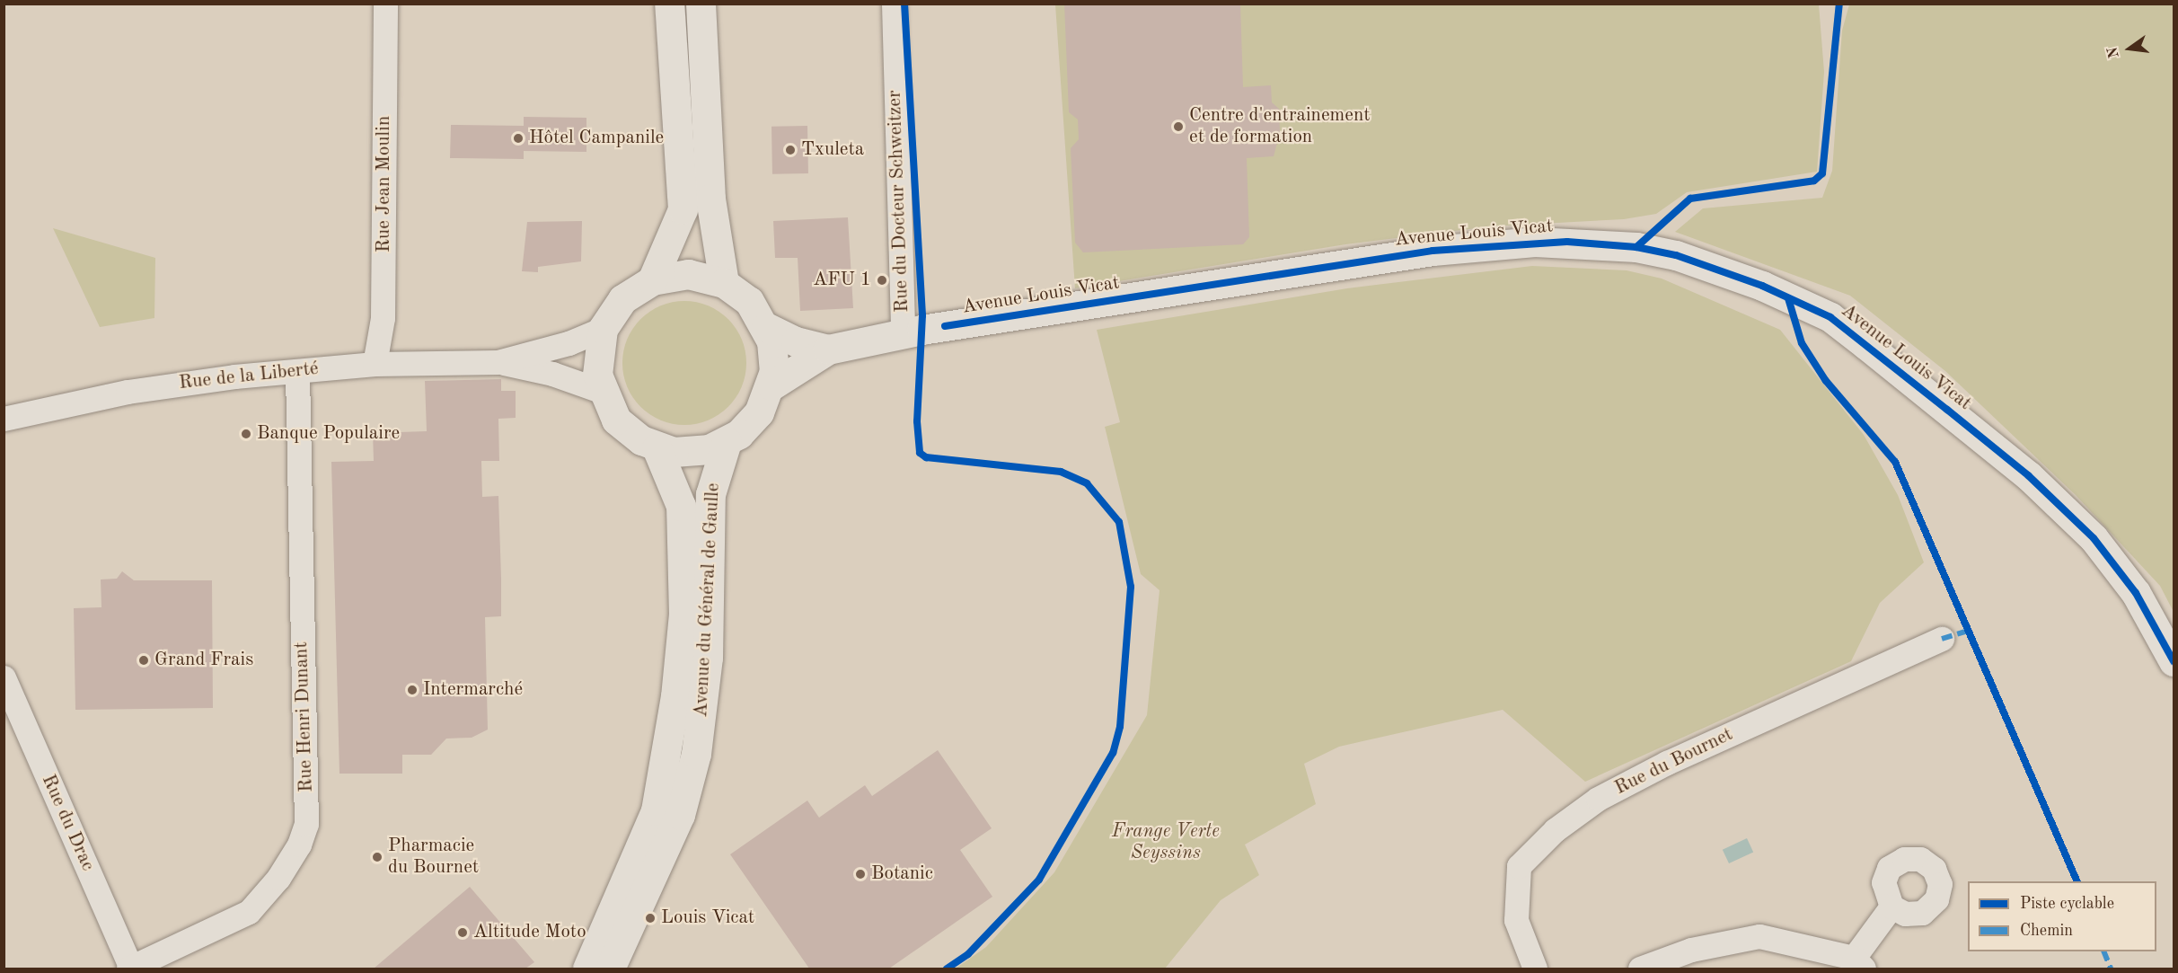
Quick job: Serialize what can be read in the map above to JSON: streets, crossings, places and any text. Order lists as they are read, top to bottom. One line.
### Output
{"streets":{"main road":["Avenue Louis Vicat","Avenue du Général de Gaulle"],"street":["Rue Jean Moulin","Rue du Docteur Schweitzer","Rue de la Liberté","Rue Henri Dunant","Rue du Bournet","Rue du Drac"]},"crossings":[["Rue Jean Moulin","Rue de la Liberté"],["Rue du Docteur Schweitzer","Avenue Louis Vicat"],["Rue de la Liberté","Avenue du Général de Gaulle"],["Rue de la Liberté","Rue Henri Dunant"],["Rue Henri Dunant","Rue du Drac"]],"parks":["Frange Verte Seyssins"],"places":["Centre d'entrainement et de formation","Hôtel Campanile","Txuleta","AFU 1","Banque Populaire","Grand Frais","Intermarché","Pharmacie du Bournet","Botanic","Louis Vicat","Altitude Moto"],"legend":["Piste cyclable","Chemin"],"north":"left"}
